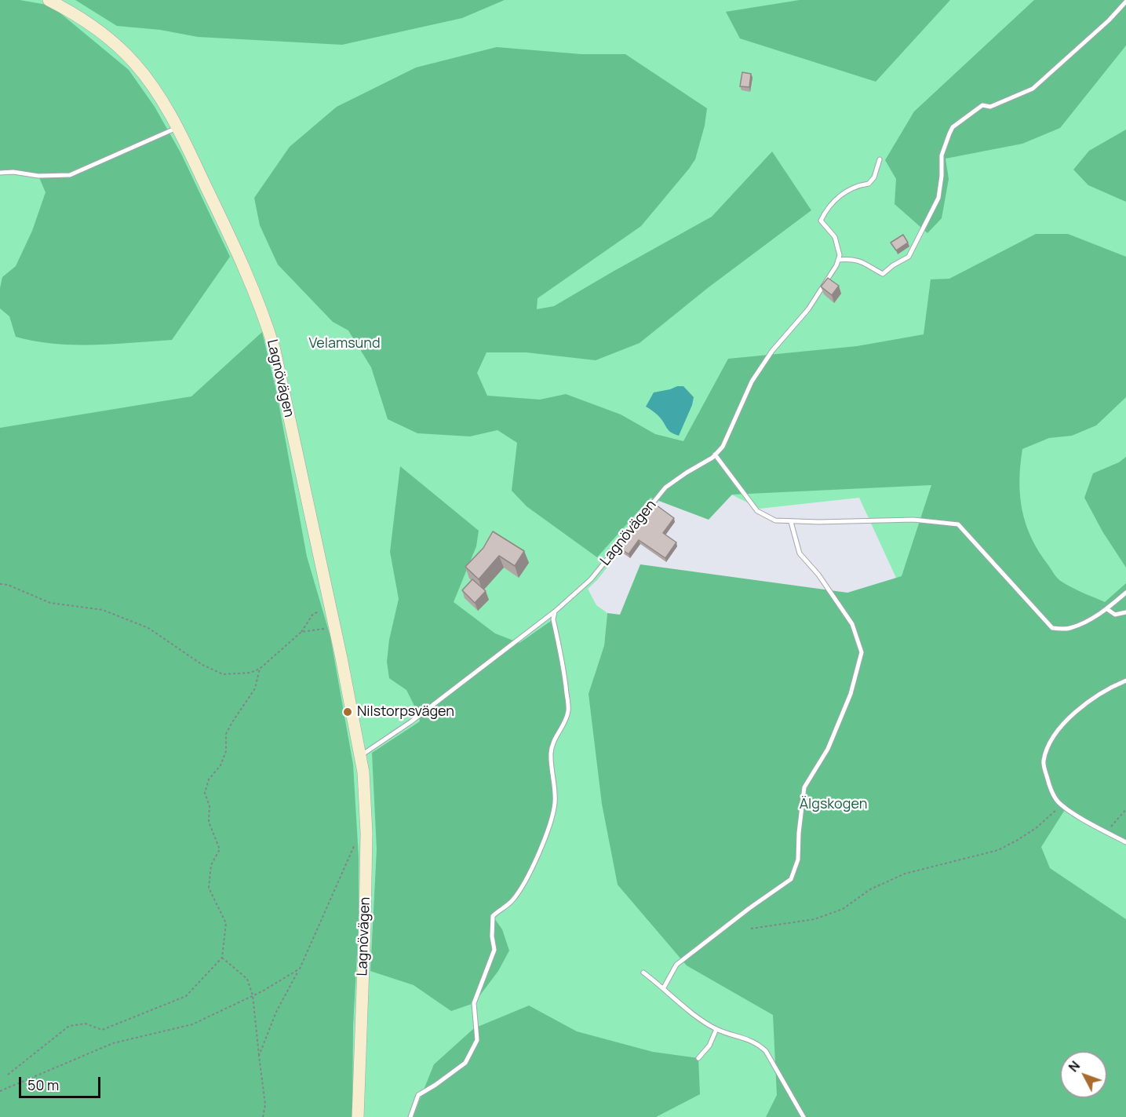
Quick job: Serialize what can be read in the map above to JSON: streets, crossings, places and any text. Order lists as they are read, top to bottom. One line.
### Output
{"streets":{"street":["Lagnövägen"]},"parks":["Velamsund","Älgskogen"],"places":["Nilstorpsvägen"],"scale_bar":"50 m","north":"top left"}
